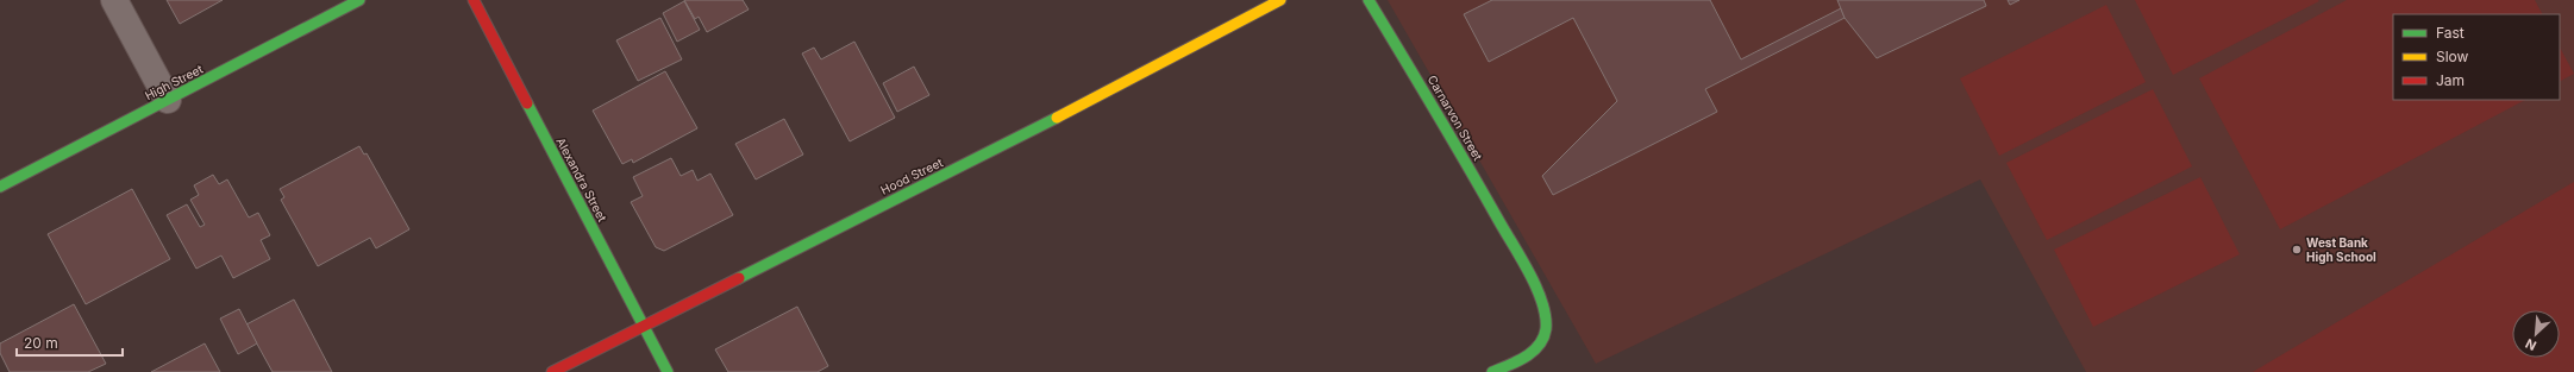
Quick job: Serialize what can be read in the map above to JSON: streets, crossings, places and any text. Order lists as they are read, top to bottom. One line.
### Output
{"streets":{"street":["High Street","Carnarvon Street","Hood Street","Alexandra Street"]},"crossings":[["Hood Street","Alexandra Street"]],"places":["West Bank High School"],"legend":["Fast","Slow","Jam"],"scale_bar":"20 m","north":"bottom left"}
